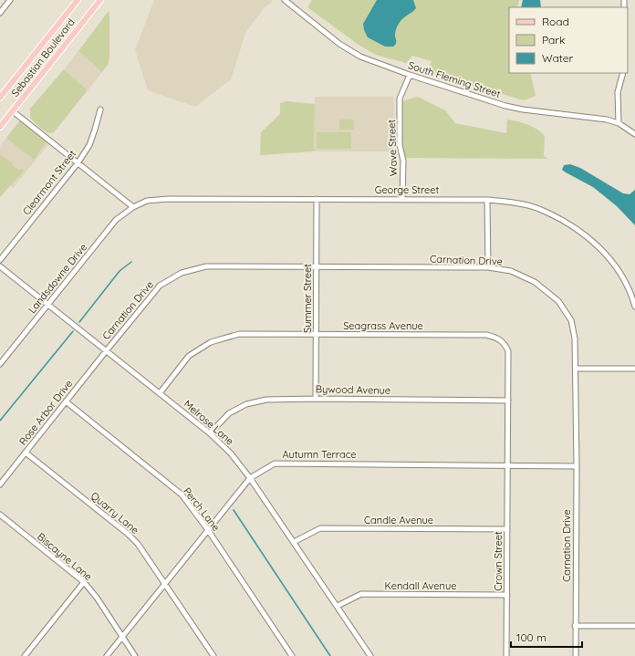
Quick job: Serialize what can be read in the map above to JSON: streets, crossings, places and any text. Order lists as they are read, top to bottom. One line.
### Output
{"streets":{"main road":["Sebastian Boulevard"],"street":["South Fleming Street","Wave Street","Clearmont Street","George Street","Carnation Drive","Landsdowne Drive","Summer Street","Seagrass Avenue","Bywood Avenue","Rose Arbor Drive","Melrose Lane","Autumn Terrace","Perch Lane","Quarry Lane","Candle Avenue","Biscayne Lane","Crown Street","Kendall Avenue"]},"crossings":[["South Fleming Street","Wave Street"],["Wave Street","George Street"],["George Street","Landsdowne Drive"],["George Street","Summer Street"],["Carnation Drive","Summer Street"],["Carnation Drive","Rose Arbor Drive"],["Carnation Drive","Melrose Lane"],["Carnation Drive","Autumn Terrace"],["Landsdowne Drive","Melrose Lane"],["Summer Street","Seagrass Avenue"],["Summer Street","Bywood Avenue"],["Seagrass Avenue","Bywood Avenue"],["Seagrass Avenue","Melrose Lane"],["Seagrass Avenue","Autumn Terrace"],["Seagrass Avenue","Crown Street"],["Bywood Avenue","Melrose Lane"],["Rose Arbor Drive","Melrose Lane"],["Rose Arbor Drive","Perch Lane"],["Rose Arbor Drive","Quarry Lane"],["Melrose Lane","Autumn Terrace"],["Melrose Lane","Candle Avenue"],["Melrose Lane","Kendall Avenue"],["Autumn Terrace","Perch Lane"],["Autumn Terrace","Quarry Lane"],["Autumn Terrace","Biscayne Lane"],["Autumn Terrace","Crown Street"],["Candle Avenue","Crown Street"],["Crown Street","Kendall Avenue"]],"legend":["Road","Park","Water"],"scale_bar":"100 m"}
